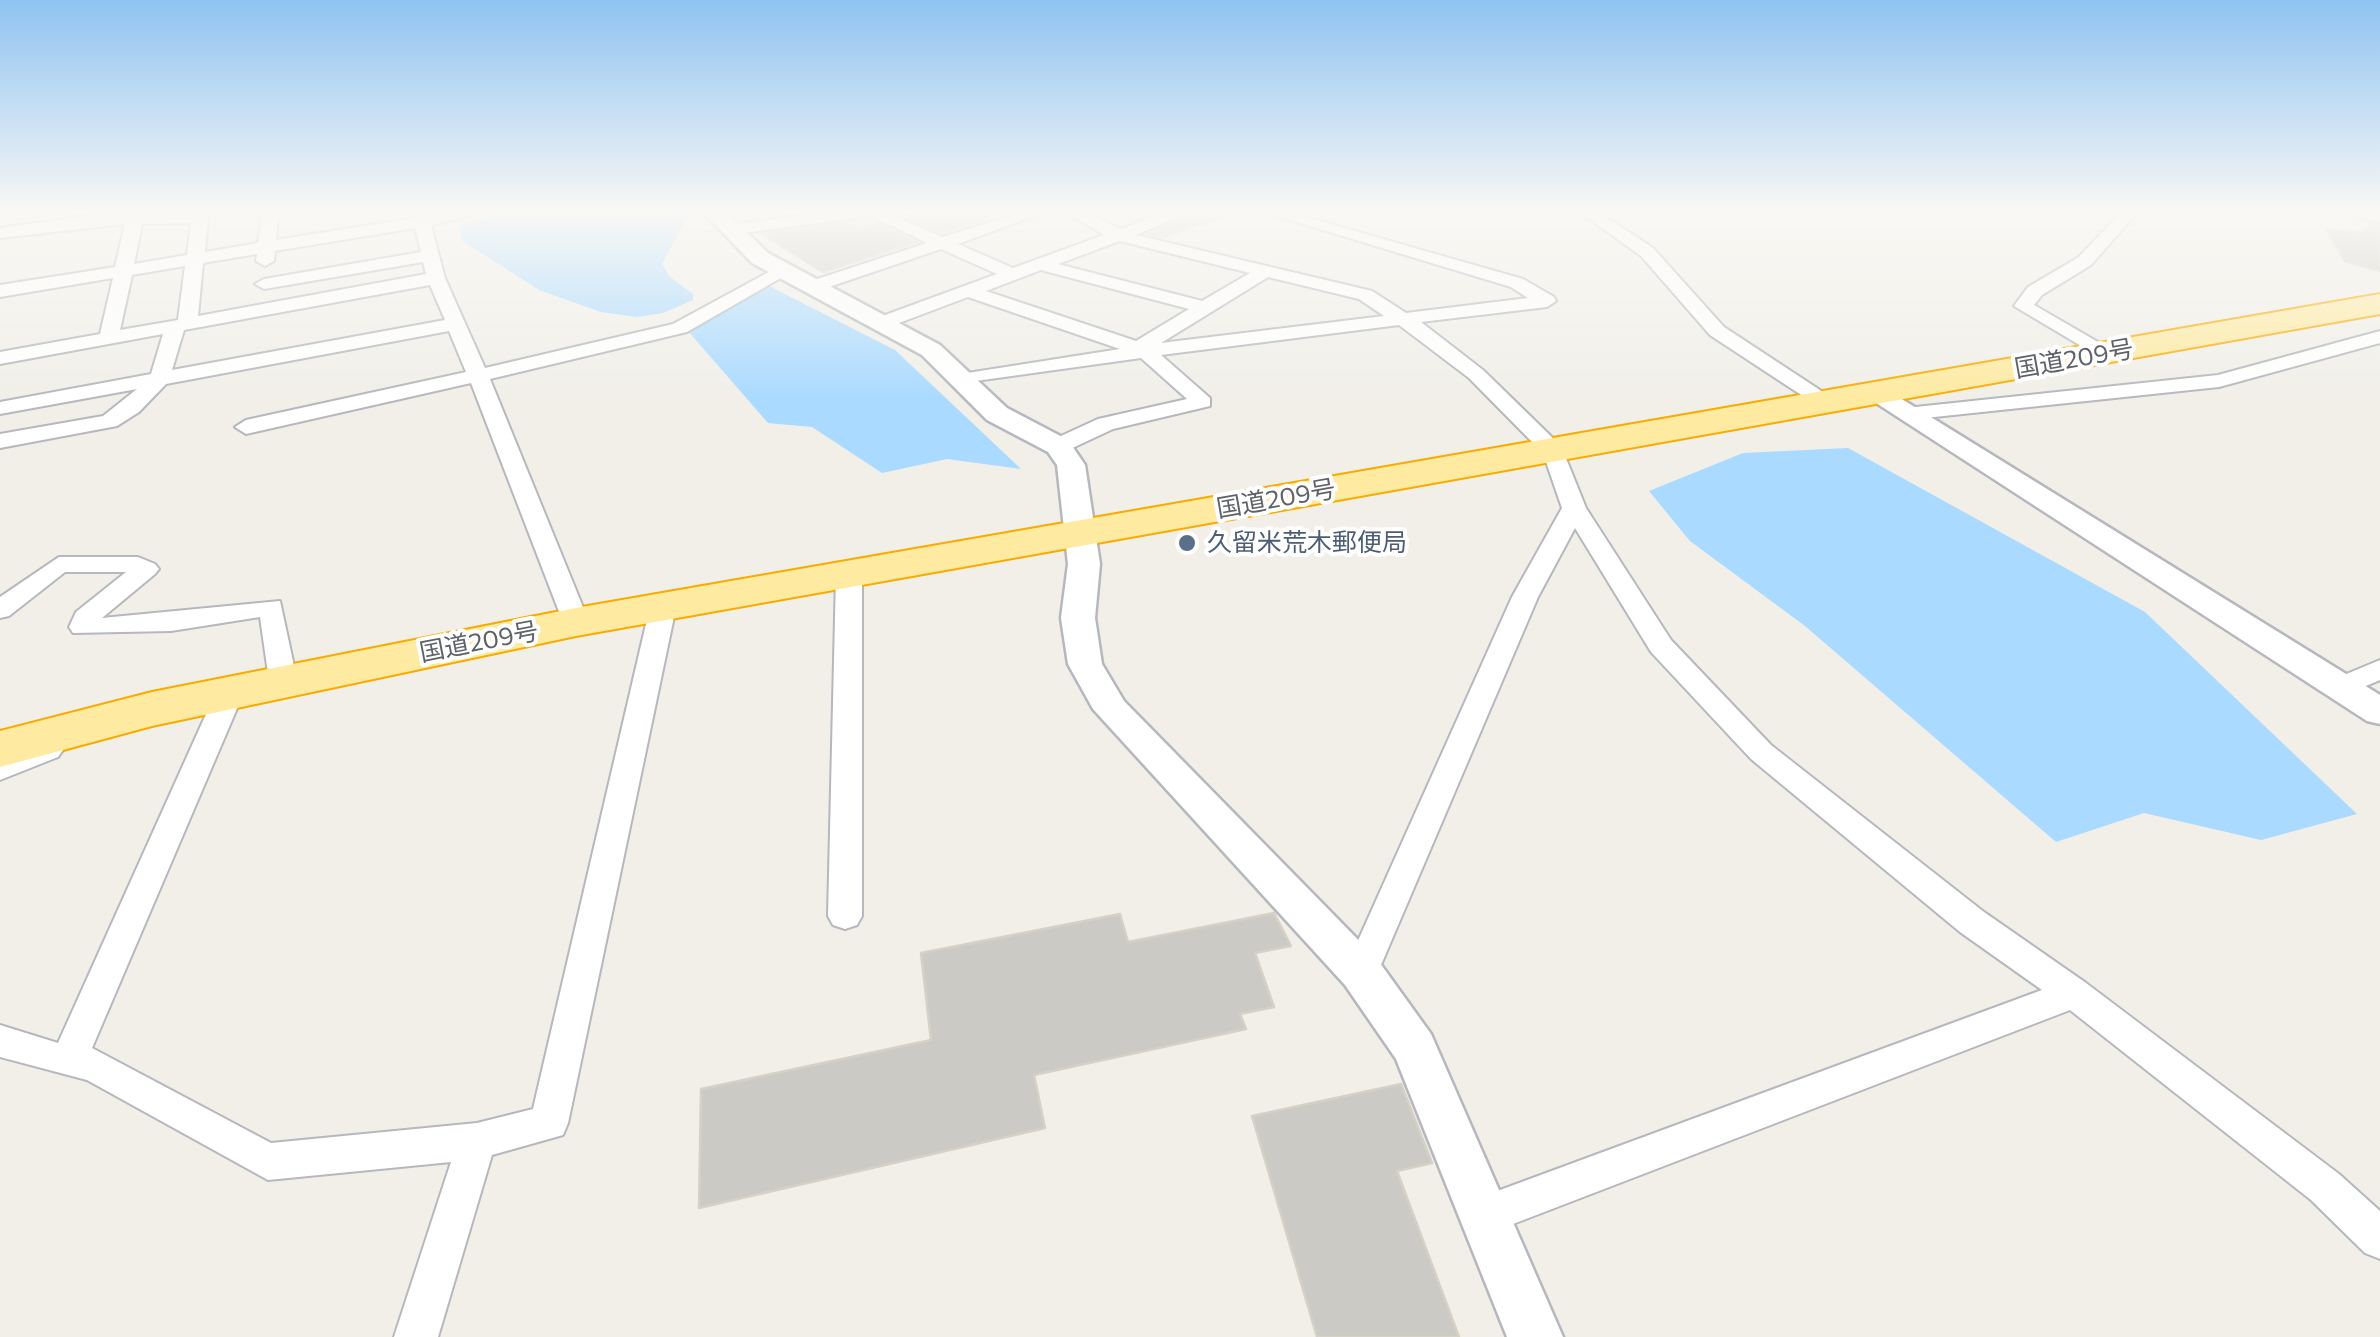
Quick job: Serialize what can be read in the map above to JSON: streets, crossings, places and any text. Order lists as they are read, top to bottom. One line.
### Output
{"streets":{"highway":["国道209号"]},"places":["久留米荒木郵便局"]}
